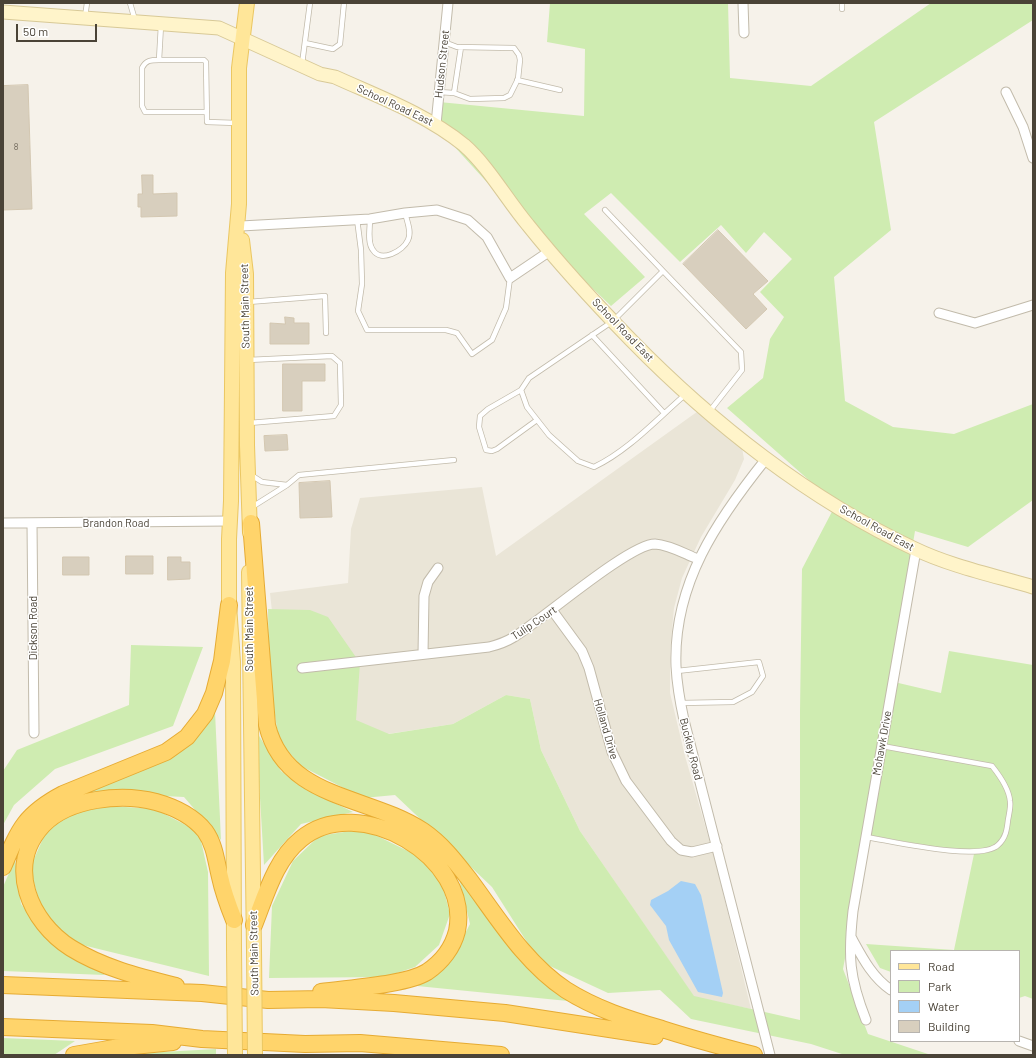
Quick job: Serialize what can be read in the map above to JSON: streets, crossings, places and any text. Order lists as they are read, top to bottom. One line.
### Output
{"streets":{"main road":["South Main Street"],"street":["Hudson Street","School Road East","Brandon Road","Tulip Court","Dickson Road","Holland Drive","Mohawk Drive","Buckley Road"]},"crossings":[["Hudson Street","School Road East"],["School Road East","South Main Street"],["School Road East","Mohawk Drive"],["School Road East","Buckley Road"],["South Main Street","Brandon Road"],["Brandon Road","Dickson Road"],["Tulip Court","Holland Drive"],["Tulip Court","Buckley Road"],["Holland Drive","Buckley Road"]],"house_numbers":["8"],"legend":["Road","Park","Water","Building"],"scale_bar":"50 m"}
